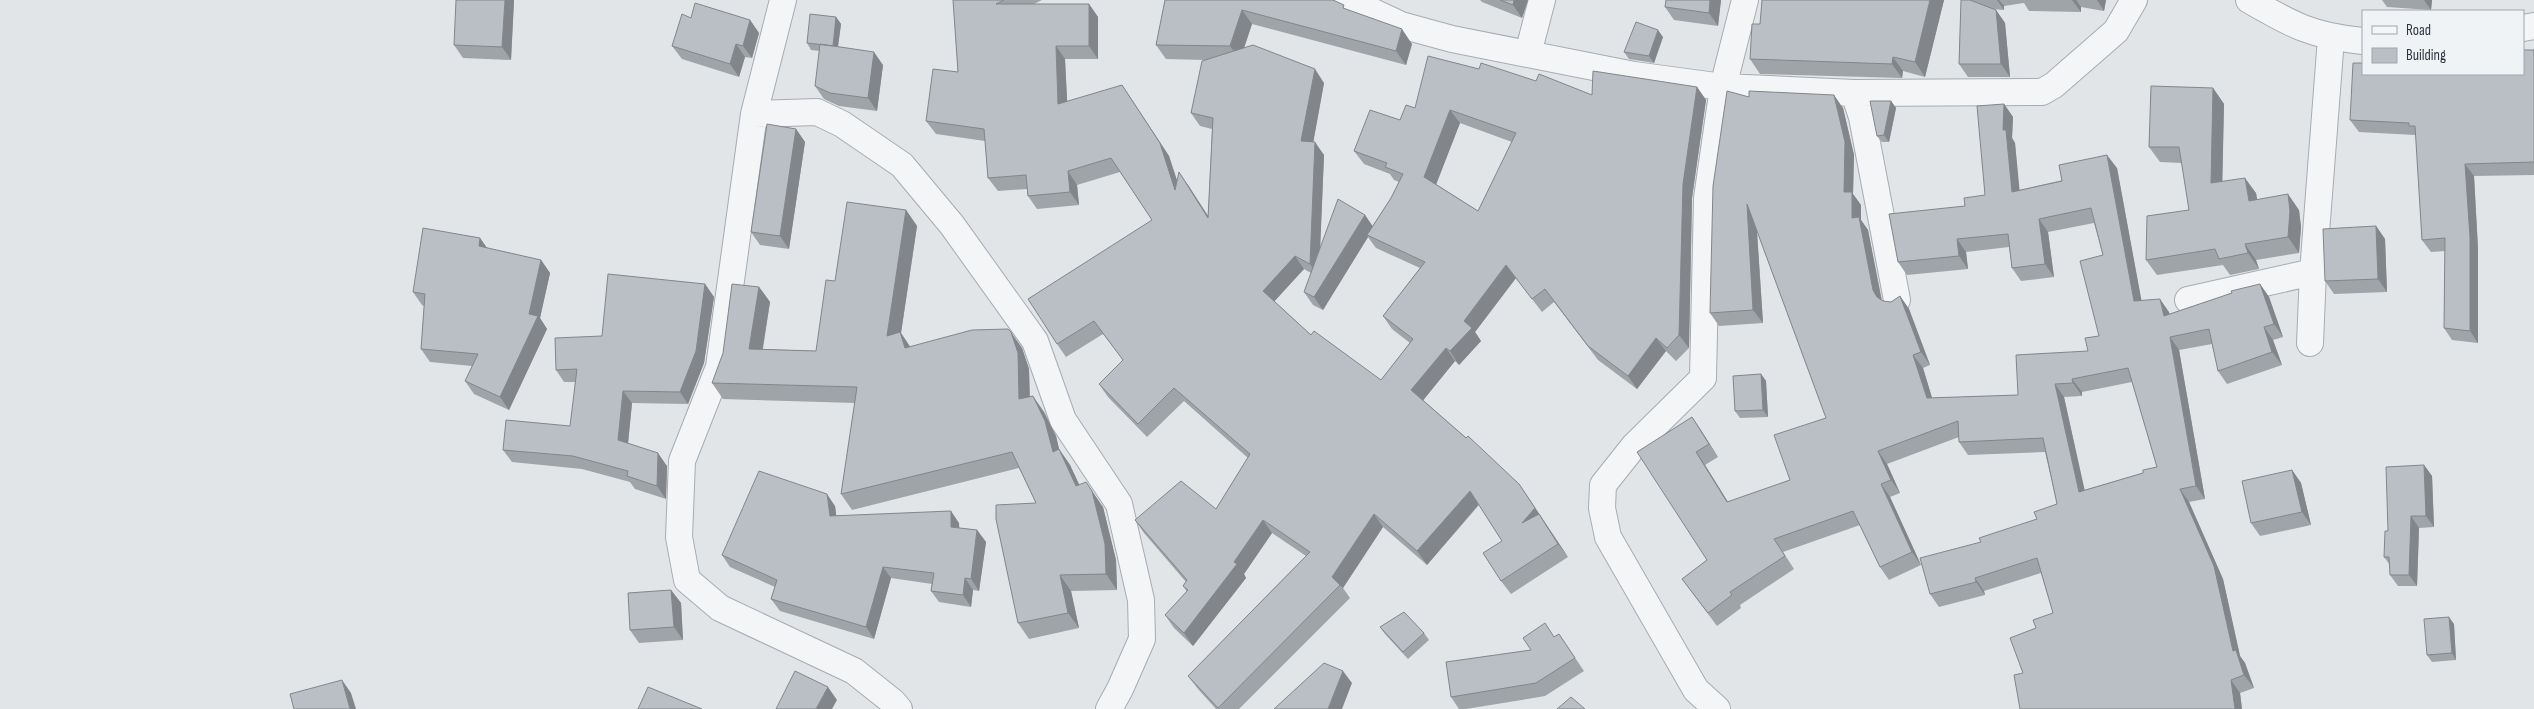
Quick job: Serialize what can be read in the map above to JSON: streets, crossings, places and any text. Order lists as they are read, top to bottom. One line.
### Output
{"legend":["Road","Building"]}
